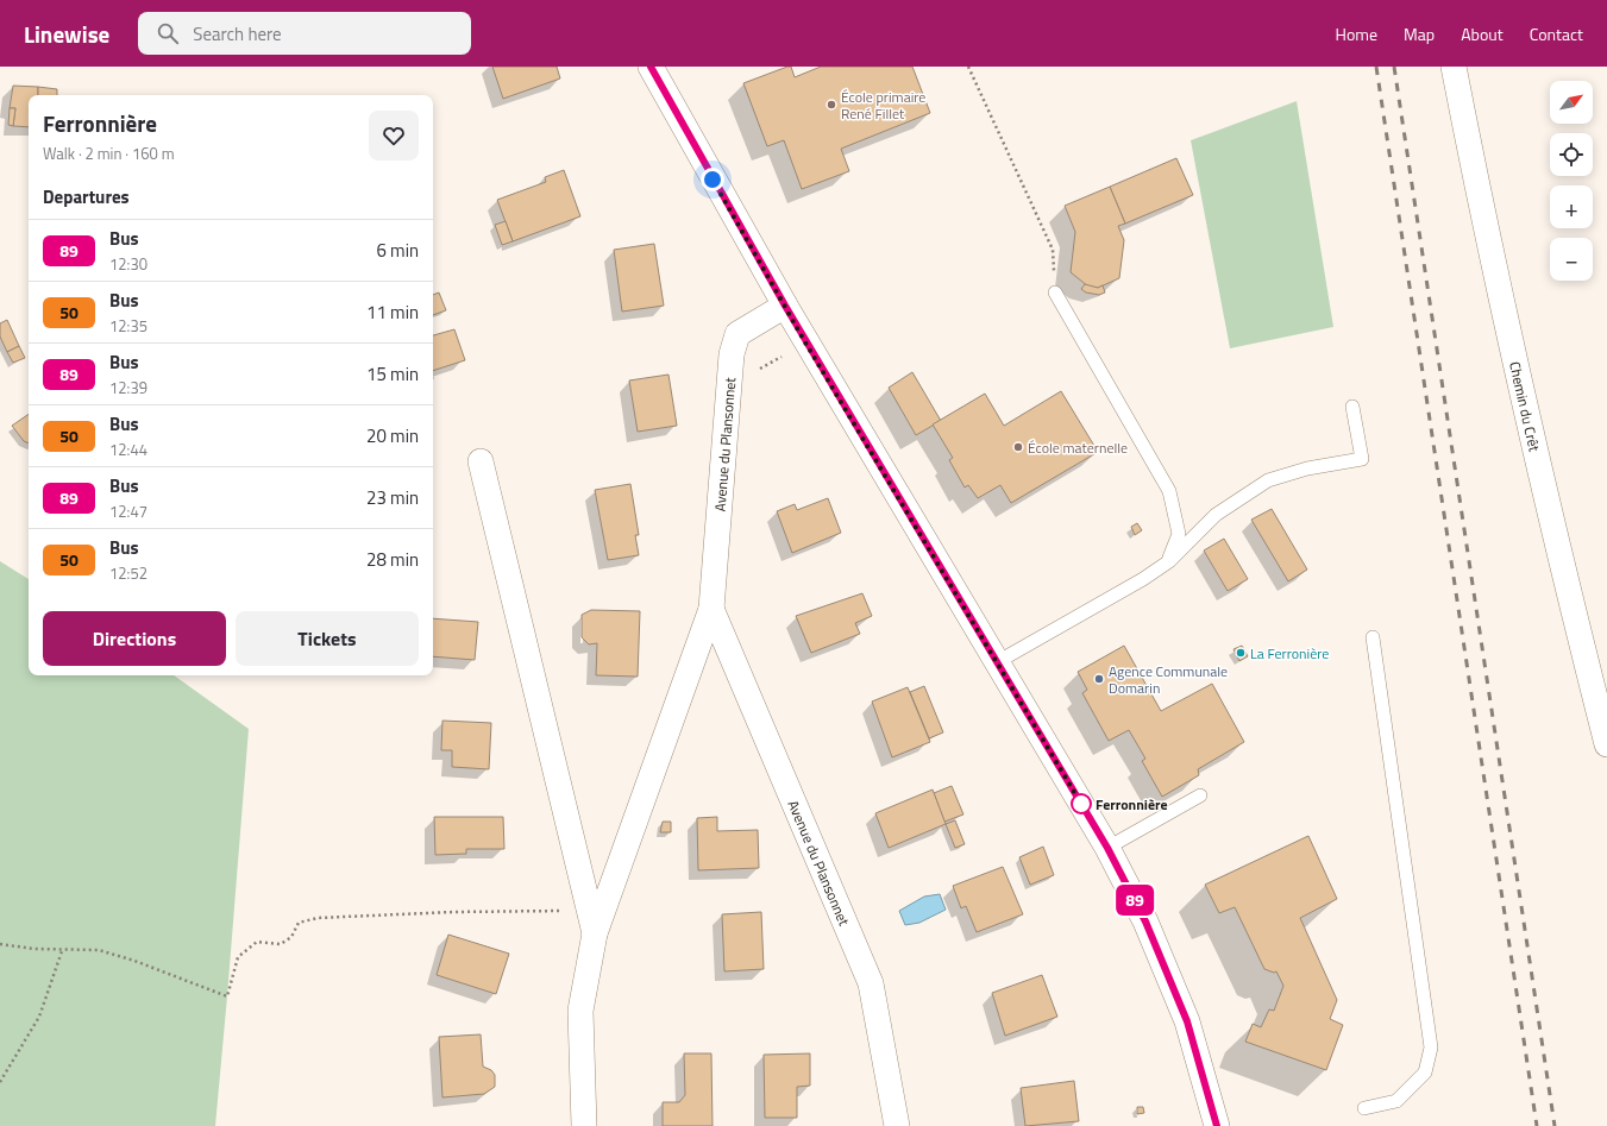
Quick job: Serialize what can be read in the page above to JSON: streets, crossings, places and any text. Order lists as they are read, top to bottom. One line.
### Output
{"streets":{"street":["Chemin du Crêt","Avenue du Plansonnet"]},"places":["École primaire René Fillet","École maternelle","La Ferronière","Agence Communale Domarin","Ferronnière"],"lines":["bus line 89"],"north":"top right","page":{"header":"Linewise","search":"Search here","nav":["Home","Map","About","Contact"],"on_map":"89","map_buttons":["+","−"],"heading":[["Ferronnière","Walk · 2 min · 160 m"],"Departures"],"list":[{"mark":"89","name":"Bus","note":"12:30","value":"6 min"},{"mark":"50","name":"Bus","note":"12:35","value":"11 min"},{"mark":"89","name":"Bus","note":"12:39","value":"15 min"},{"mark":"50","name":"Bus","note":"12:44","value":"20 min"},{"mark":"89","name":"Bus","note":"12:47","value":"23 min"},{"mark":"50","name":"Bus","note":"12:52","value":"28 min"}],"buttons":["Directions","Tickets"]}}
